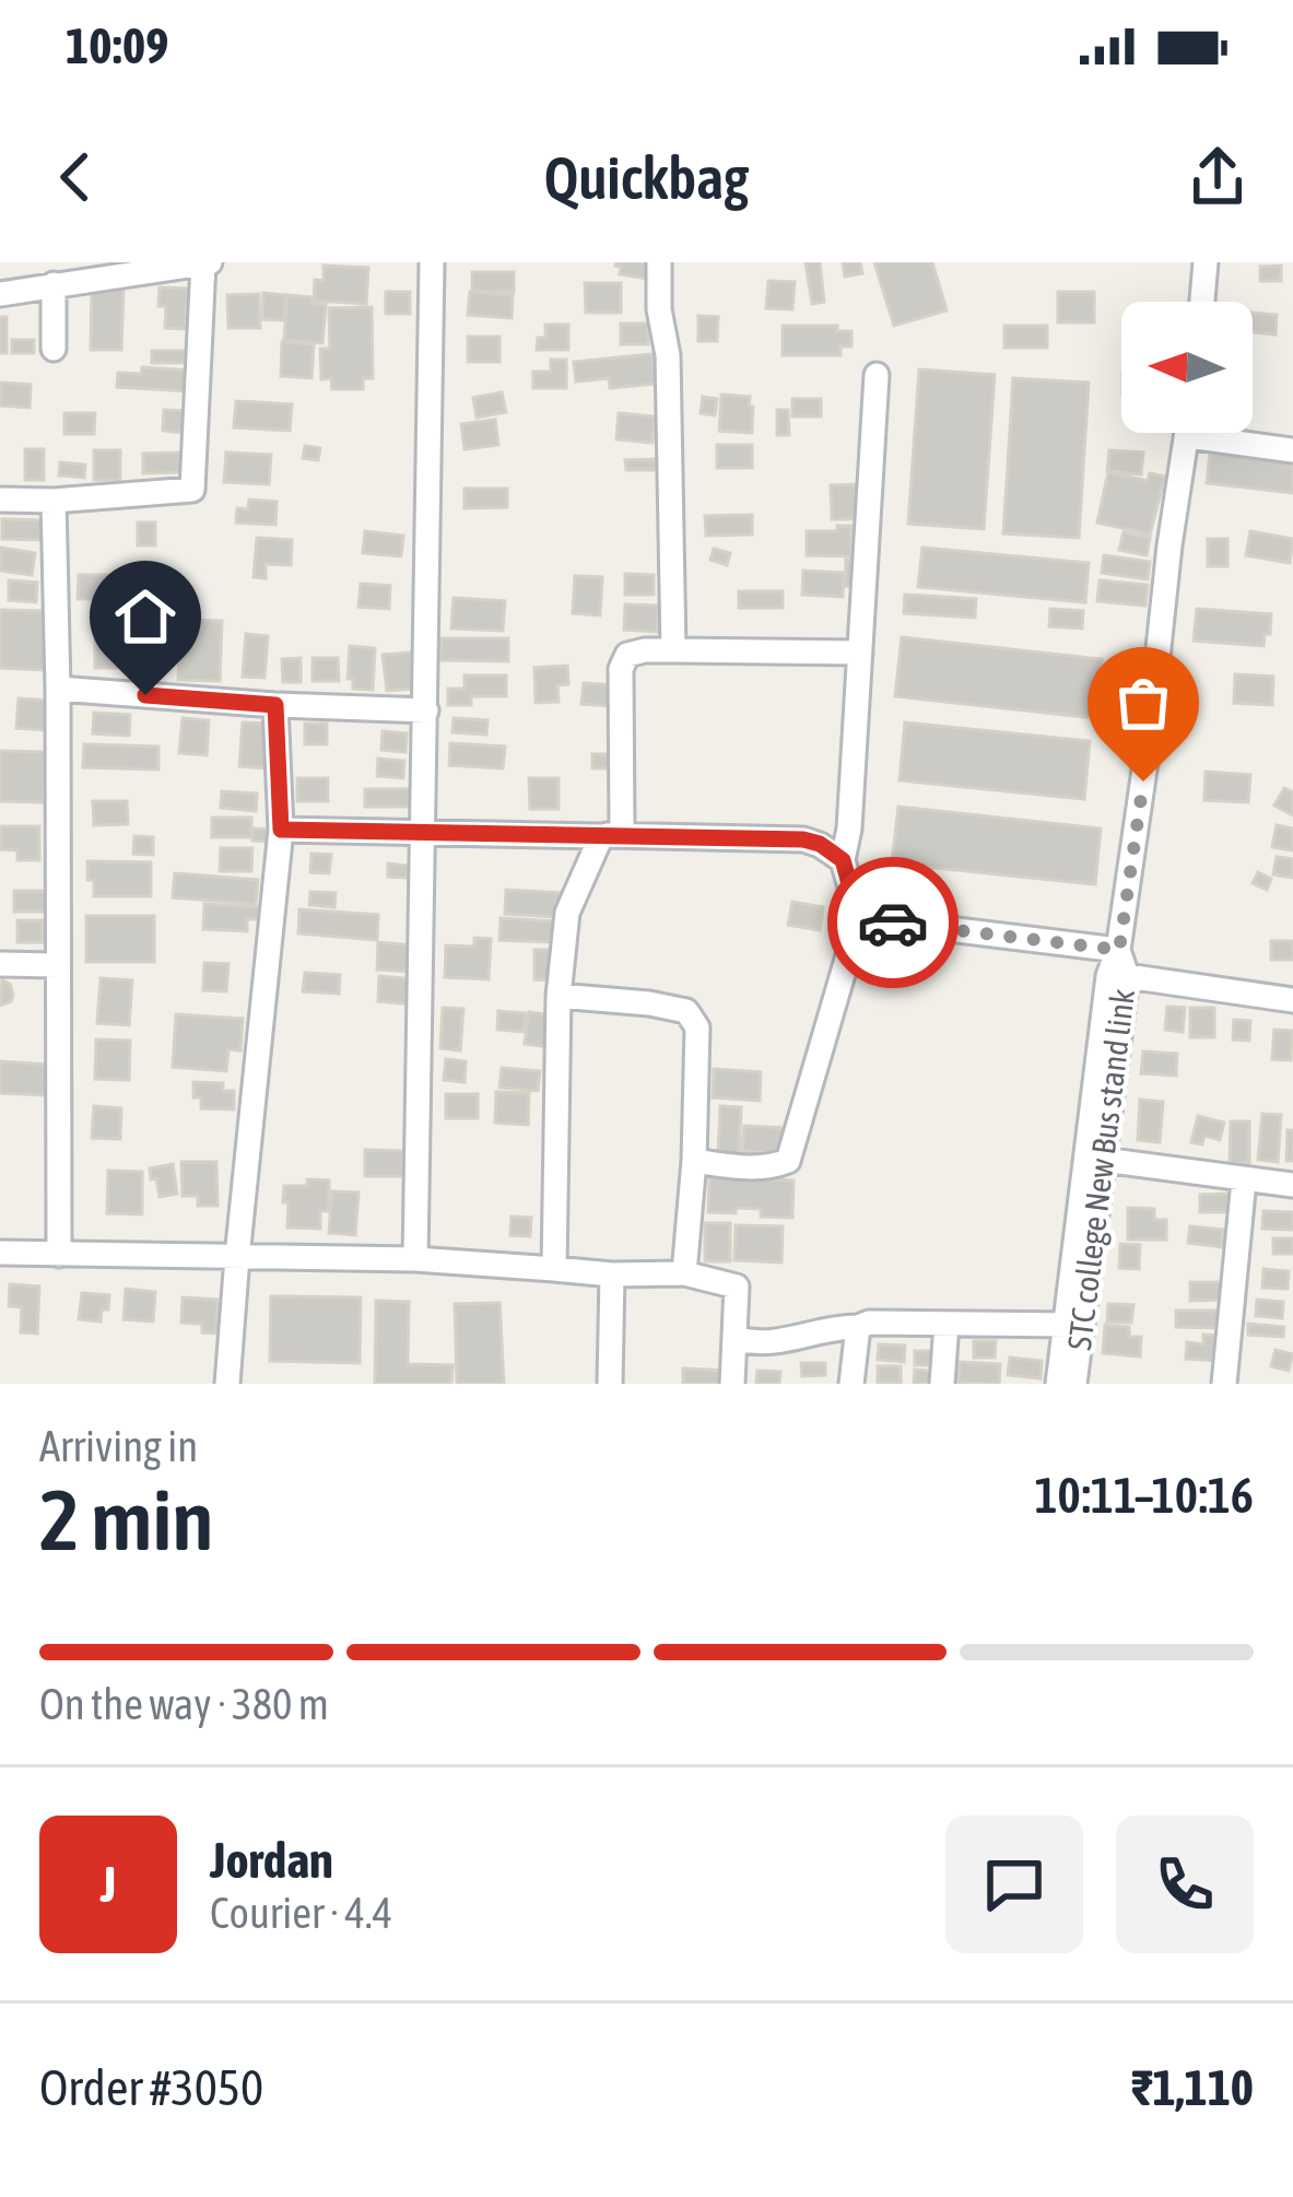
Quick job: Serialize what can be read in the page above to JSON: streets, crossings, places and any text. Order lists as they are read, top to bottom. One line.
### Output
{"streets":{"street":["STC college New Bus stand link"]},"north":"left","page":{"status":"10:09","header":"Quickbag","heading":["2 min","Arriving in","10:11–10:16"],"panel":["Jordan","Courier · 4.4","Order #3050","₹1,110"],"bar":"On the way · 380 m","round":"J"}}
